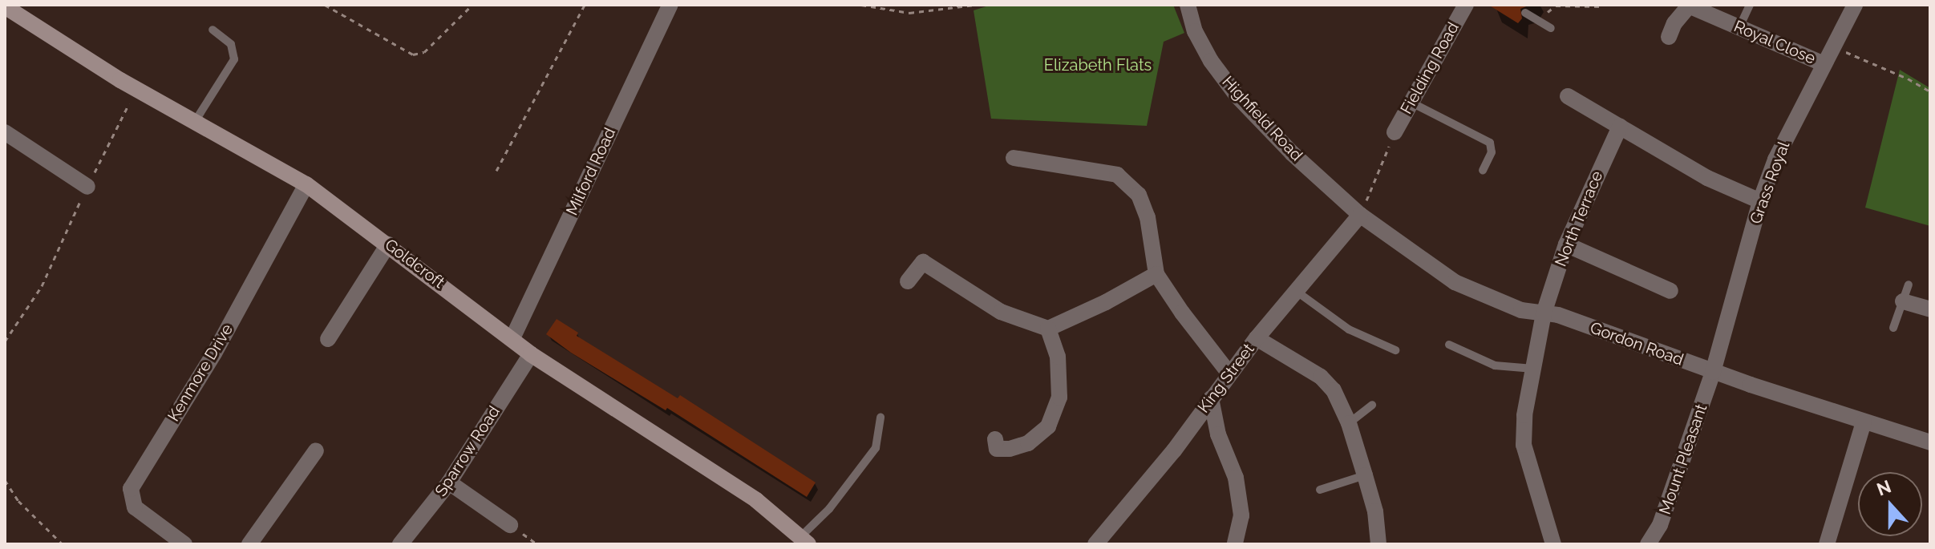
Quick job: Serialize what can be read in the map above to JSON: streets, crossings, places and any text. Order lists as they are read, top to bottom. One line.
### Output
{"streets":{"street":["Royal Close","Fielding Road","Highfield Road","Milford Road","Grass Royal","North Terrace","Goldcroft","Gordon Road","Kenmore Drive","King Street","Sparrow Road","Mount Pleasant"]},"crossings":[["Royal Close","Grass Royal"],["Highfield Road","Gordon Road"],["Highfield Road","King Street"],["Milford Road","Goldcroft"],["Grass Royal","Gordon Road"],["Grass Royal","Mount Pleasant"],["North Terrace","Gordon Road"],["Goldcroft","Kenmore Drive"],["Goldcroft","Sparrow Road"],["Gordon Road","King Street"],["Gordon Road","Mount Pleasant"]],"parks":["Elizabeth Flats"],"north":"top"}
